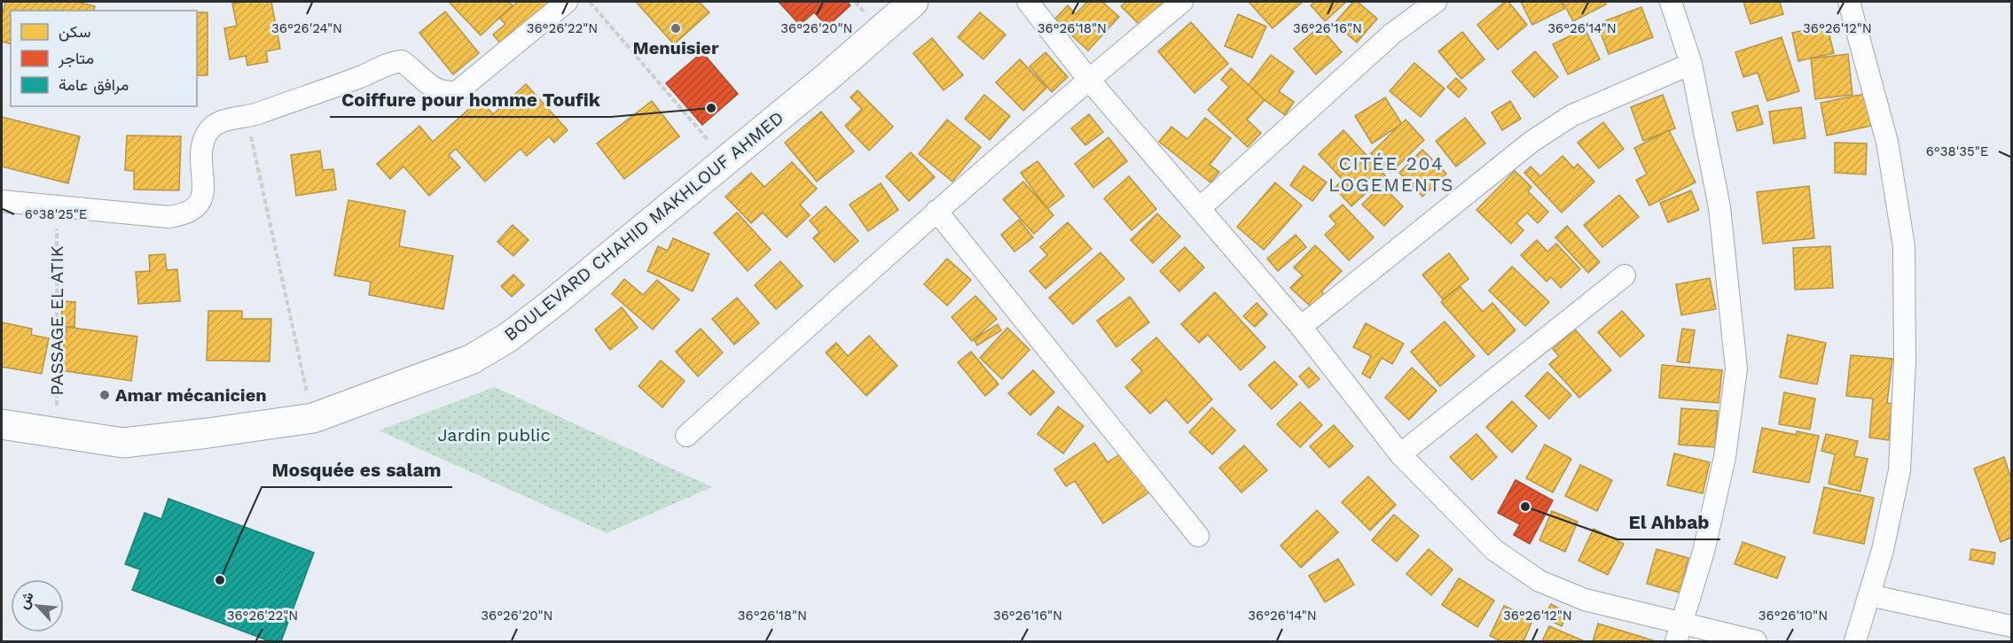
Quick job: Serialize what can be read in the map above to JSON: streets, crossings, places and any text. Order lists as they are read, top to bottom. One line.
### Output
{"streets":{"main road":["BOULEVARD CHAHID MAKHLOUF AHMED"],"path":["PASSAGE EL ATIK"]},"crossings":[["BOULEVARD CHAHID MAKHLOUF AHMED","PASSAGE EL ATIK"]],"districts":["CITÉE 204 LOGEMENTS"],"parks":["Jardin public"],"places":["Menuisier","Coiffure pour homme Toufik","Amar mécanicien","El Ahbab","Mosquée es salam"],"legend":["سكن","متاجر","مرافق عامة"],"north":"top left","coordinates":["36°26'24\"N","36°26'22\"N","36°26'20\"N","36°26'18\"N","36°26'16\"N","36°26'14\"N","36°26'12\"N","6°38'35\"E","6°38'25\"E","36°26'10\"N"]}
